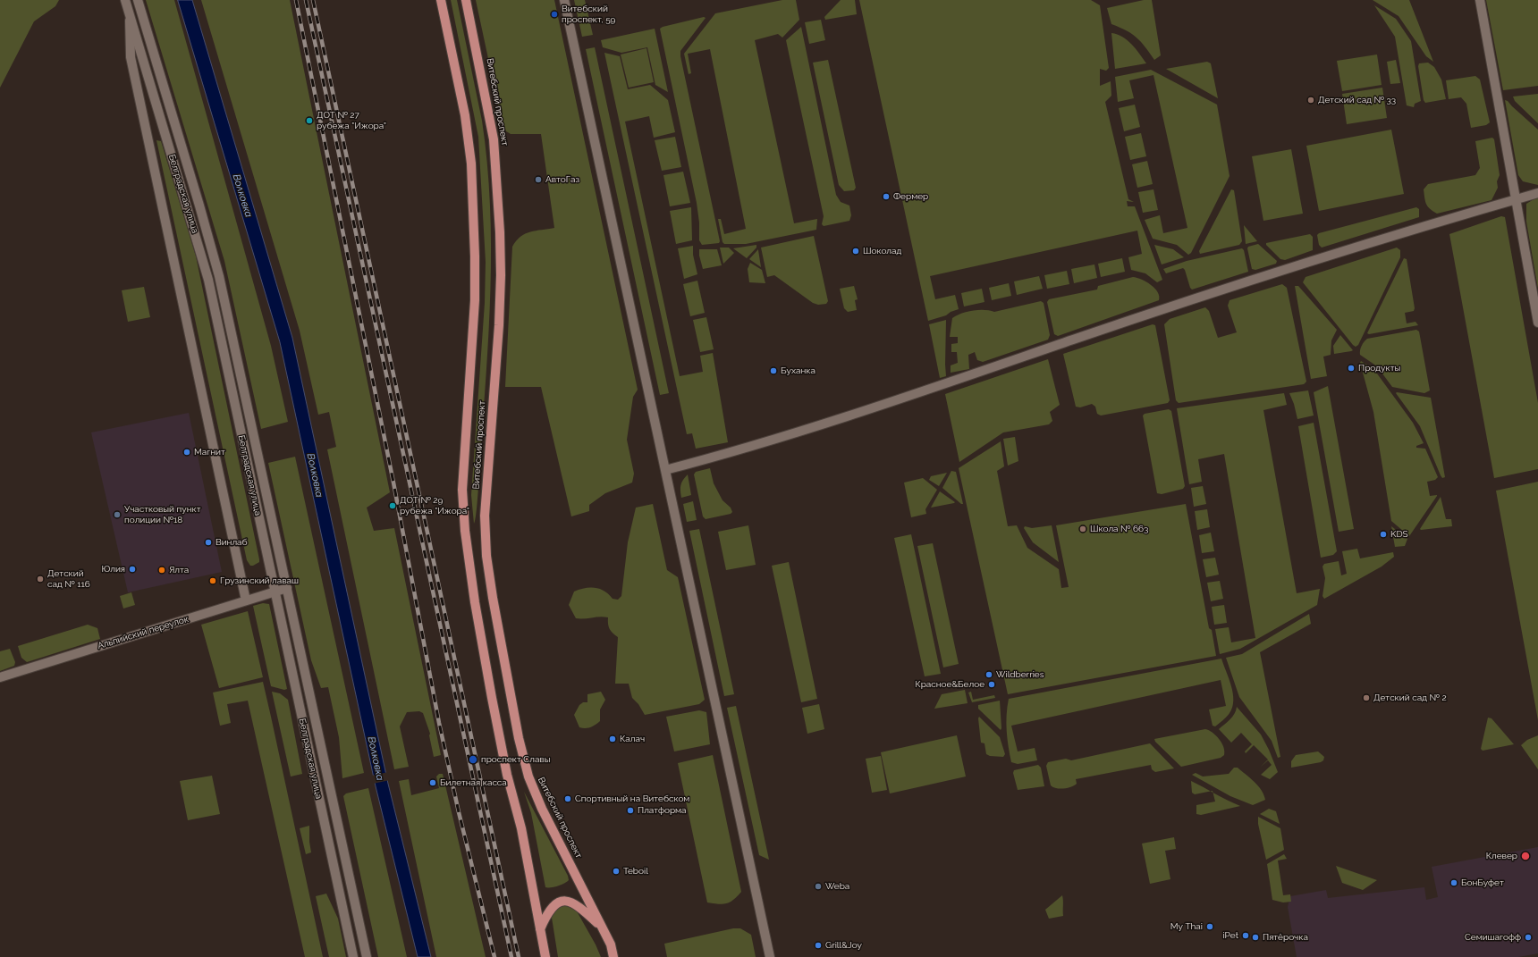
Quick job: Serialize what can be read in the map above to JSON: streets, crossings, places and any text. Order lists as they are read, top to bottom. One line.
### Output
{"streets":{"main road":["Витебский проспект"],"street":["Белградская улица","Альпийский переулок"]},"crossings":[["Белградская улица","Альпийский переулок"]],"water":["Волковка"],"places":["Витебский проспект, 59","Детский сад № 33","ДОТ № 27 рубежа \"Ижора\"","АвтоГаз","Фермер","Шоколад","Продукты","Буханка","Магнит","ДОТ № 29 рубежа \"Ижора\"","Участковый пункт полиции №18","Школа № 663","KDS","Винлаб","Юлия","Ялта","Детский сад № 116","Грузинский лаваш","Wildberries","Красное&Белое","Детский сад № 2","Калач","проспект Славы","Билетная касса","Спортивный на Витебском","Платформа","Клевер","Teboil","БонБуфет","Weba","My Thai","iРet","Пятёрочка","Семишагофф","Grill&Joy"]}
